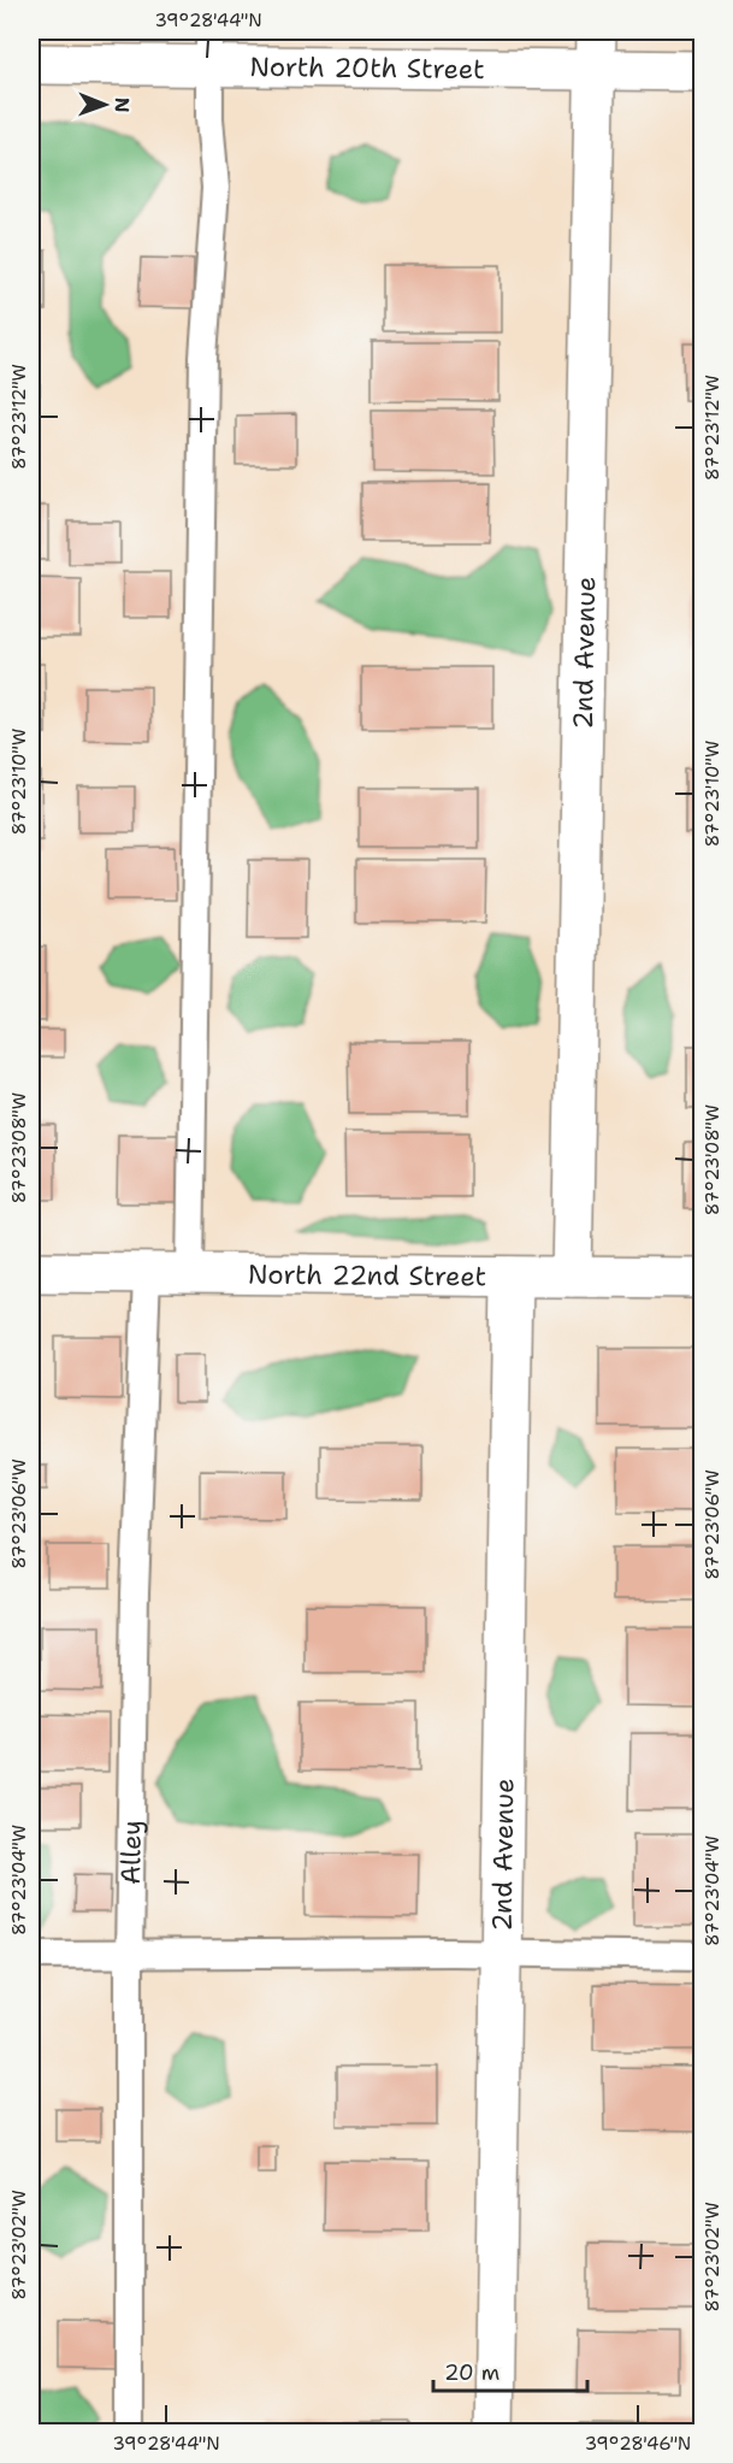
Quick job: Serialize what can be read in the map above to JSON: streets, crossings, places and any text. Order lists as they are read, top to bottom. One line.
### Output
{"streets":{"street":["North 20th Street","2nd Avenue","North 22nd Street"],"lane":["Alley"]},"crossings":[["North 20th Street","2nd Avenue"],["2nd Avenue","North 22nd Street"],["North 22nd Street","Alley"]],"scale_bar":"20 m","north":"right","coordinates":["39°28'44\"N","87°23'12\"W","87°23'10\"W","87°23'08\"W","87°23'06\"W","87°23'04\"W","87°23'02\"W","39°28'46\"N"]}
